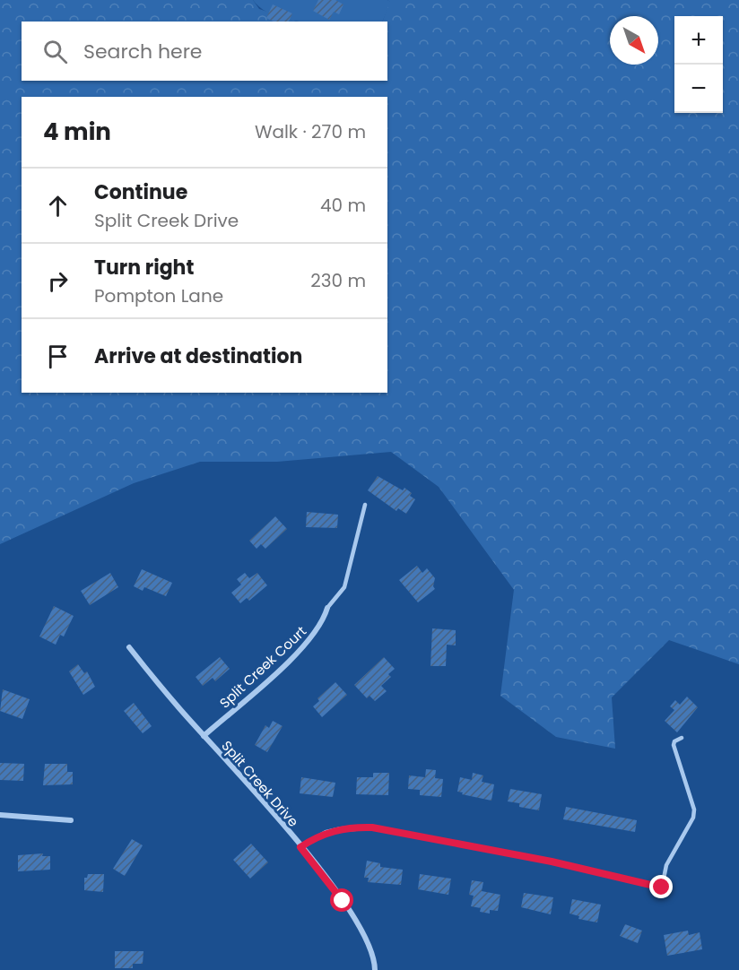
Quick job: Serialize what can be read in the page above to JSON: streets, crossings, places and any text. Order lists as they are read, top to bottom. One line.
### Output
{"streets":{"street":["Split Creek Court","Split Creek Drive"]},"crossings":[["Split Creek Court","Split Creek Drive"]],"north":"bottom right","page":{"map_buttons":["+","−"],"search":"Search here","heading":["4 min","Walk · 270 m"],"list":[["Continue","Split Creek Drive","40 m"],["Turn right","Pompton Lane","230 m"],"Arrive at destination"]}}
